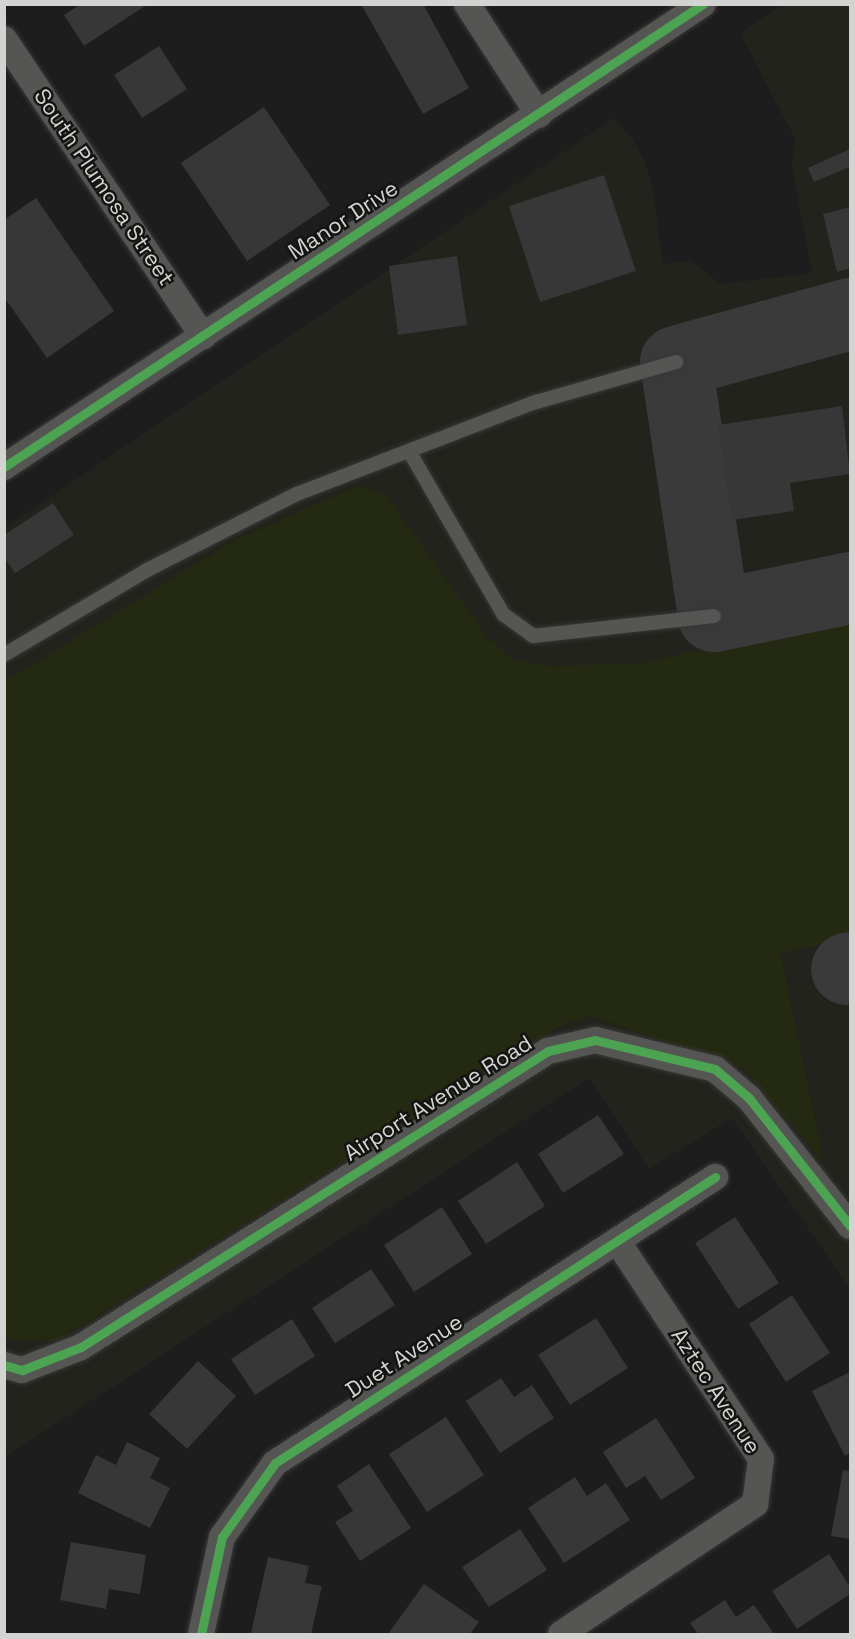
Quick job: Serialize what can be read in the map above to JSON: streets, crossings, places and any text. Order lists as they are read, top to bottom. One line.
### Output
{"streets":{"street":["South Plumosa Street","Manor Drive","Airport Avenue Road","Duet Avenue","Aztec Avenue"]},"crossings":[["South Plumosa Street","Manor Drive"],["Duet Avenue","Aztec Avenue"]]}
